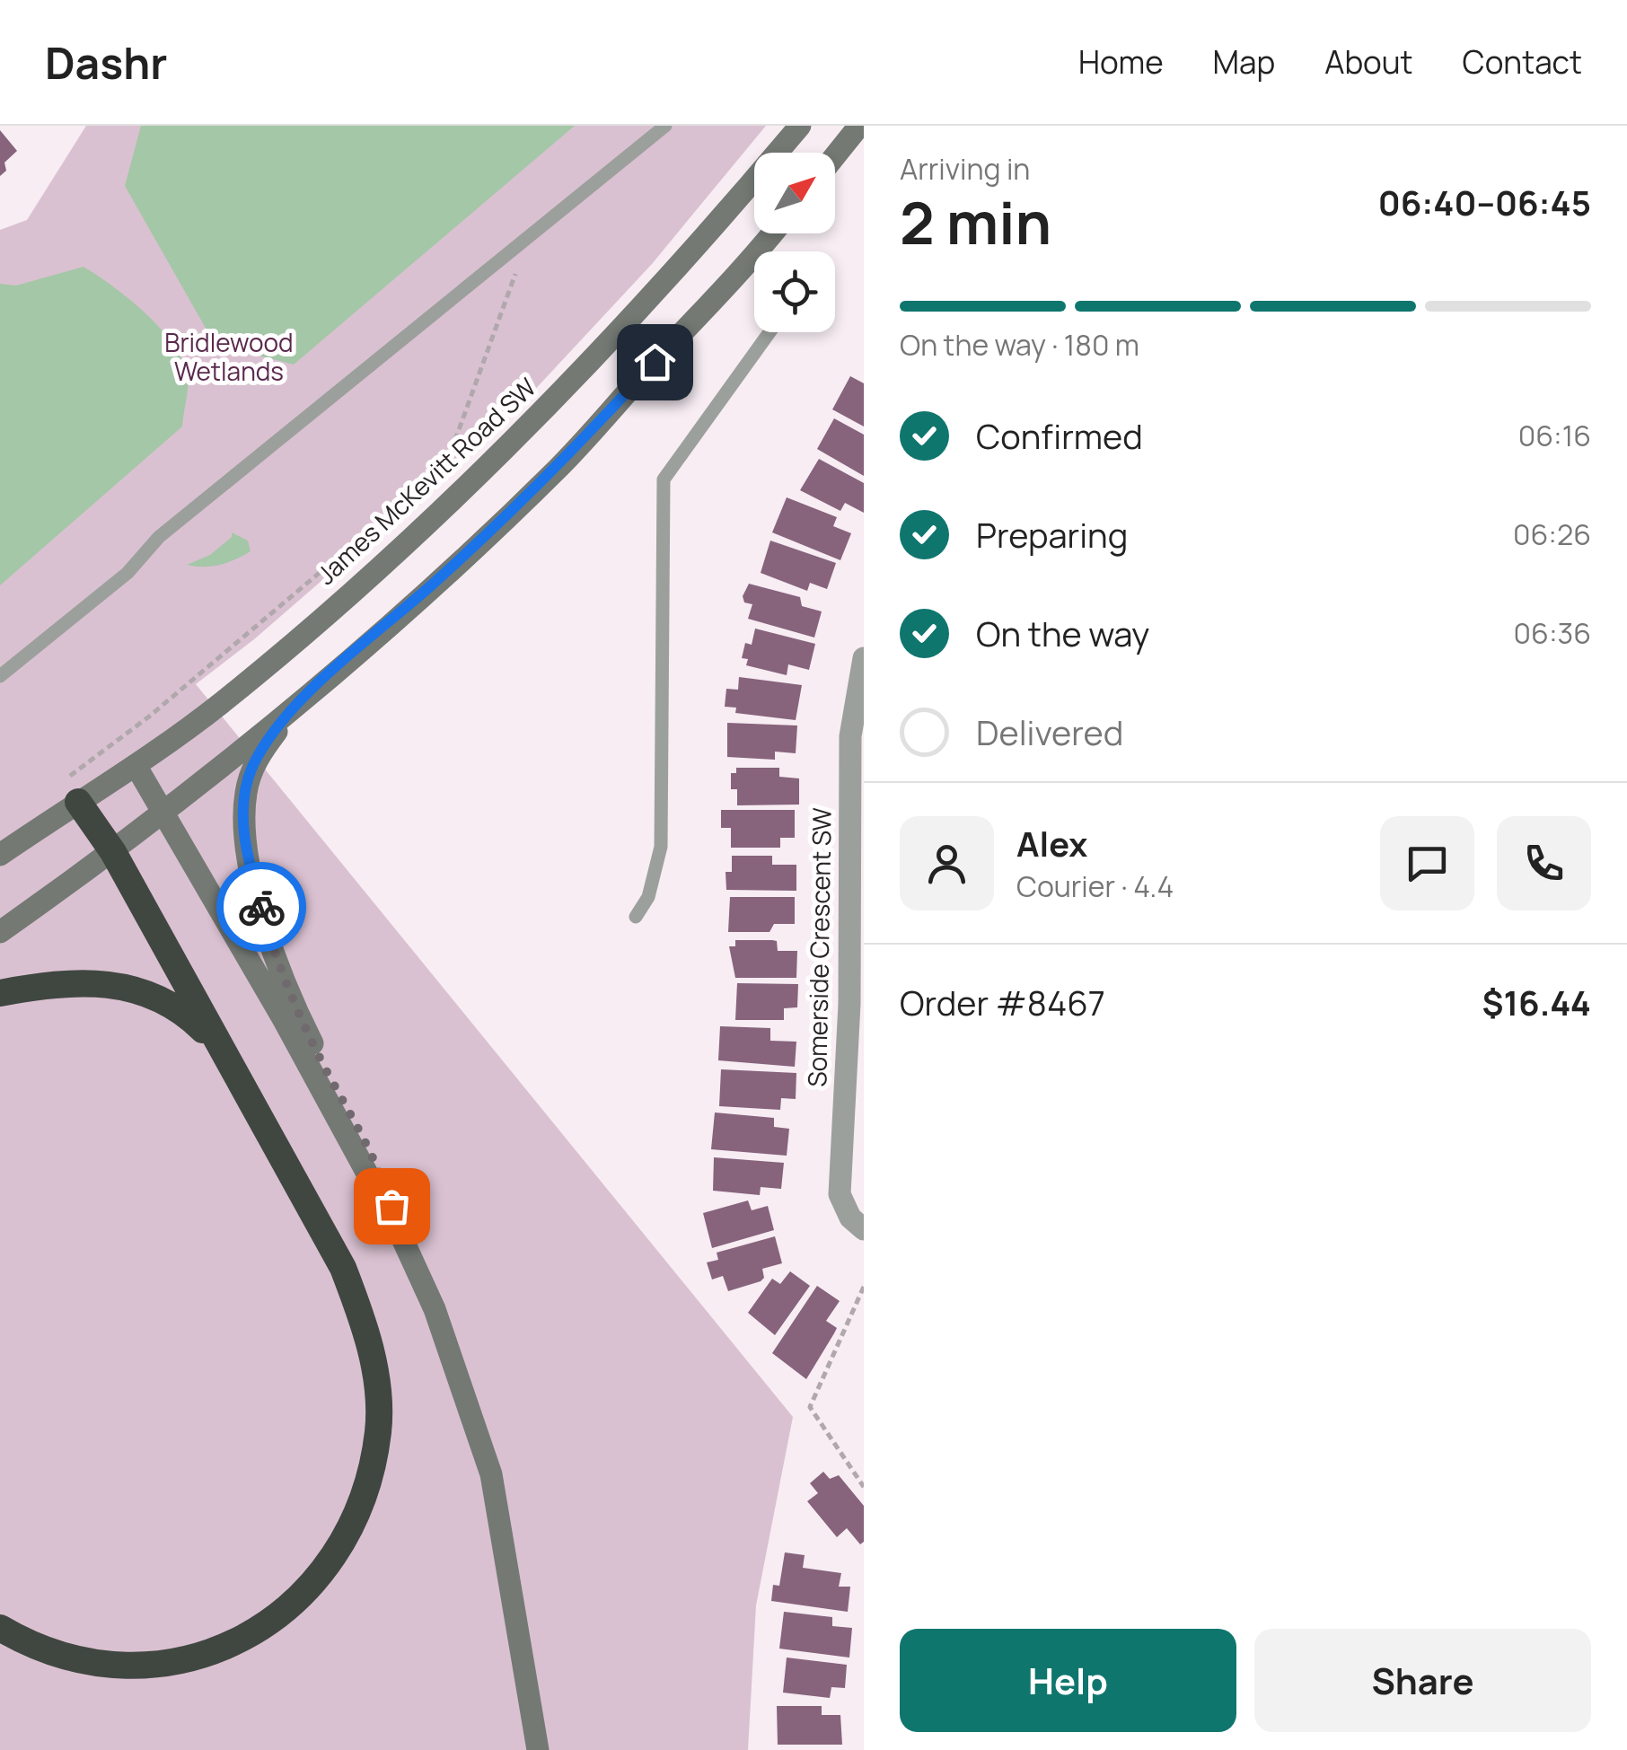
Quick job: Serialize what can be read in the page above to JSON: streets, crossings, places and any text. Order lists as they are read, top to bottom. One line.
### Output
{"streets":{"main road":["James McKevitt Road SW"],"street":["Somerside Crescent SW"]},"parks":["Bridlewood Wetlands"],"north":"top right","page":{"header":"Dashr","nav":["Home","Map","About","Contact"],"heading":["2 min","Arriving in","06:40–06:45"],"panel":["Alex","Courier · 4.4","Order #8467","$16.44"],"bar":"On the way · 180 m","list":[["Confirmed","06:16"],["Preparing","06:26"],["On the way","06:36"],"Delivered"],"buttons":["Help","Share"]}}
